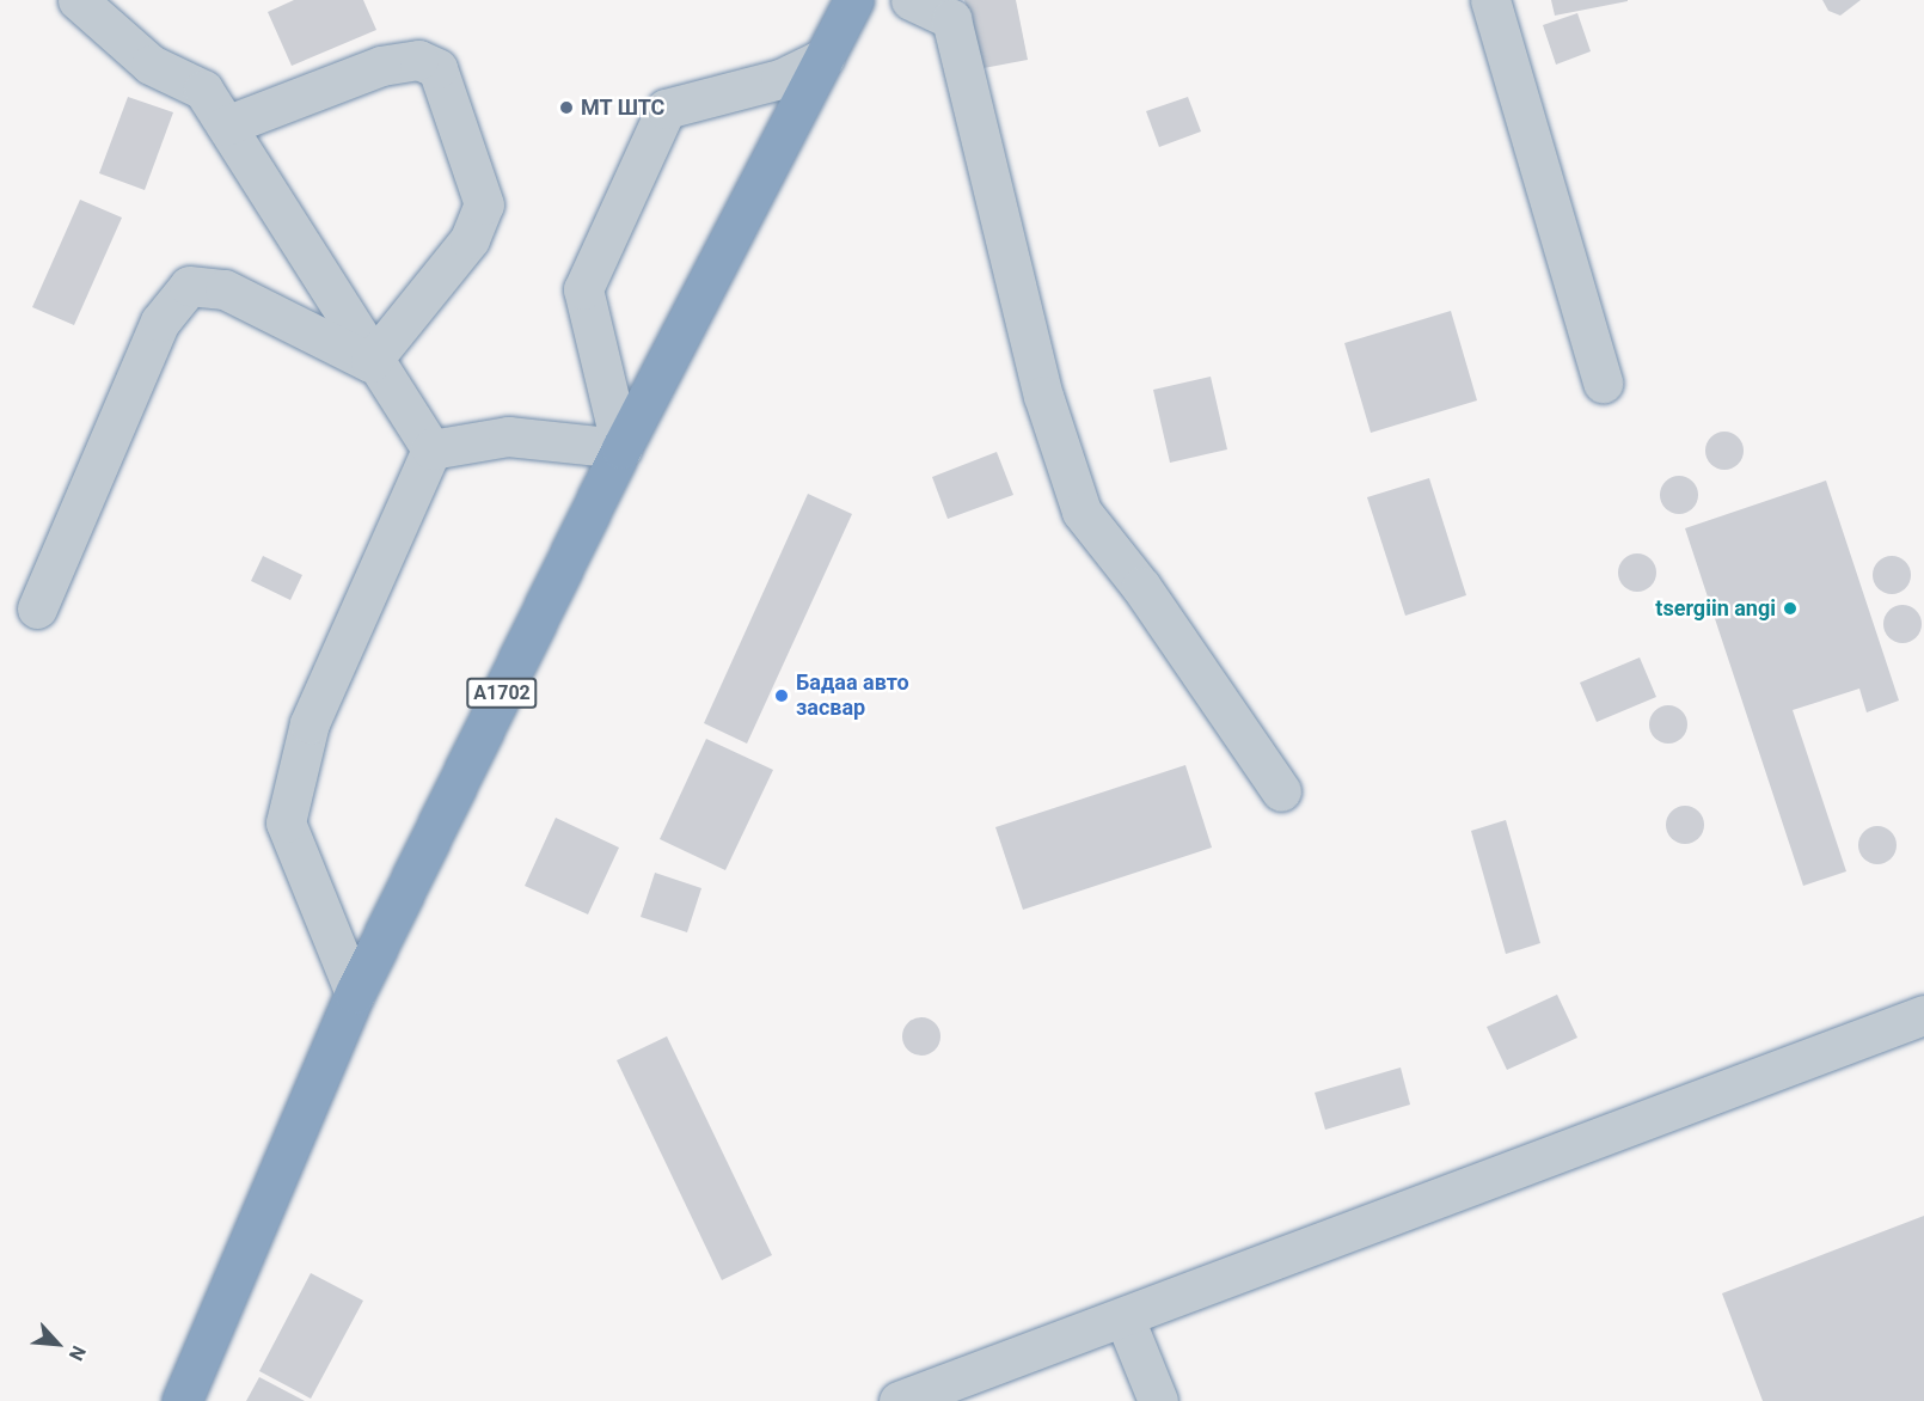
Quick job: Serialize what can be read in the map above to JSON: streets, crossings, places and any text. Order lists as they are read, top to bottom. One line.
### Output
{"streets":{"highway":["A1702"]},"places":["МТ ШТС","tsergiin angi","Бадаа авто засвар"],"north":"bottom right"}
